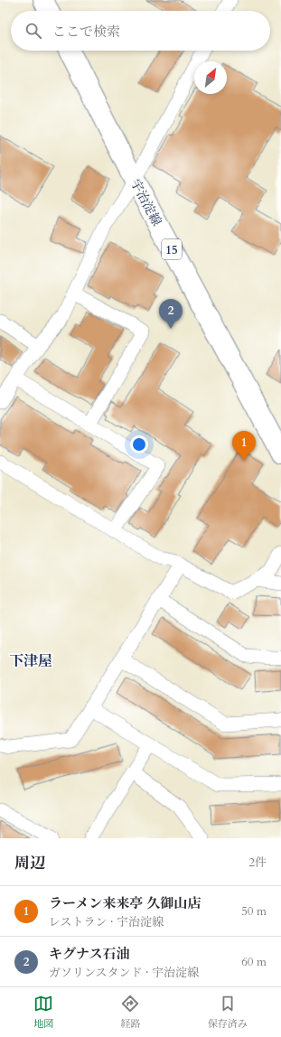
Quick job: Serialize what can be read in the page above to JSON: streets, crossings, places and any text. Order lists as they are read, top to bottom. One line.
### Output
{"streets":{"main road":["宇治淀線","15"]},"districts":["下津屋"],"north":"top right","page":{"search":"ここで検索","pins":["2","1"],"heading":["周辺","2件"],"list":[{"mark":"1","name":"ラーメン来来亭 久御山店","note":"レストラン · 宇治淀線","value":"50 m"},{"mark":"2","name":"キグナス石油","note":"ガソリンスタンド · 宇治淀線","value":"60 m"}],"nav":["地図","経路","保存済み"]}}
